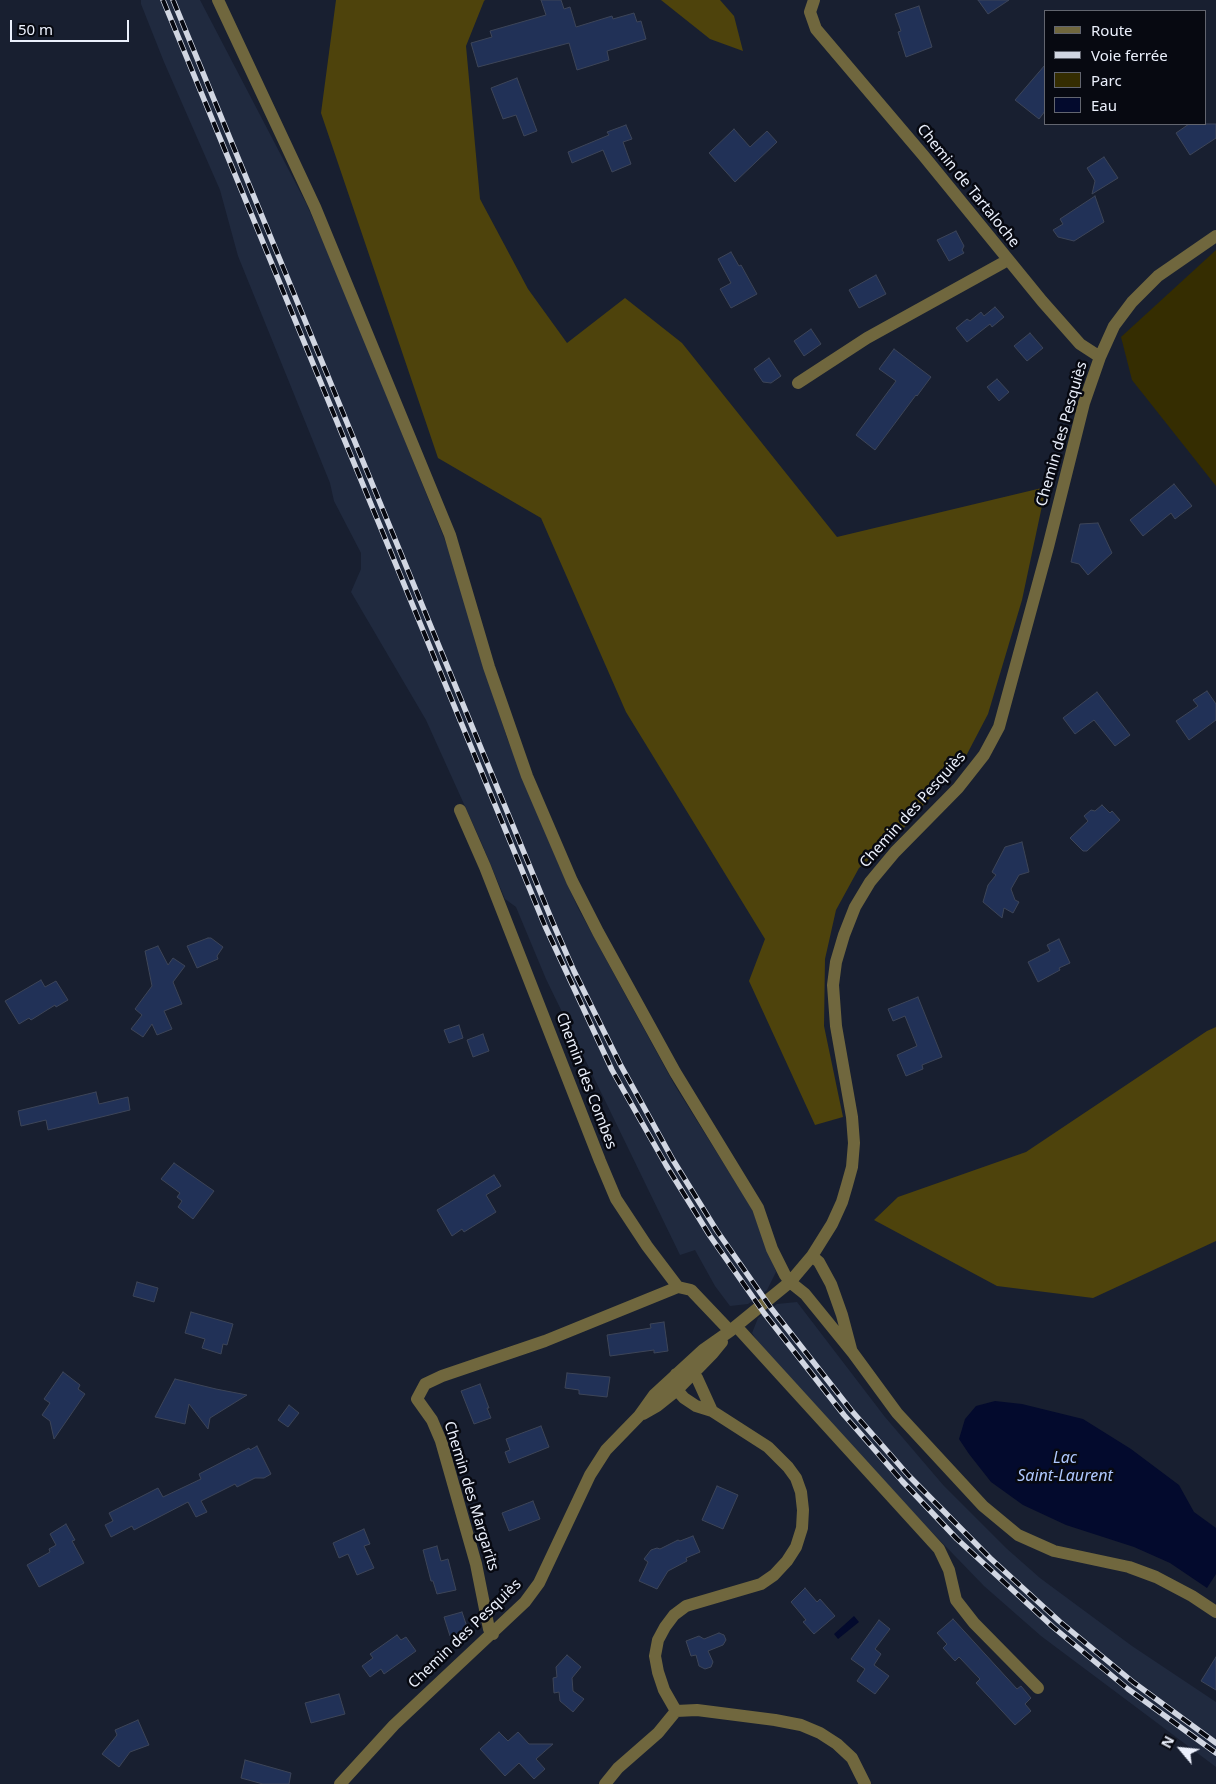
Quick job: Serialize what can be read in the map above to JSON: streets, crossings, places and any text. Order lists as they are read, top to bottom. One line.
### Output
{"streets":{"street":["Chemin de Tartaloche","Chemin des Pesquiès","Chemin des Combes","Chemin des Margarits"]},"crossings":[["Chemin de Tartaloche","Chemin des Pesquiès"],["Chemin des Pesquiès","Chemin des Combes"],["Chemin des Pesquiès","Chemin des Margarits"],["Chemin des Combes","Chemin des Margarits"]],"water":["Lac Saint-Laurent"],"legend":["Route","Voie ferrée","Parc","Eau"],"scale_bar":"50 m","north":"top left"}
